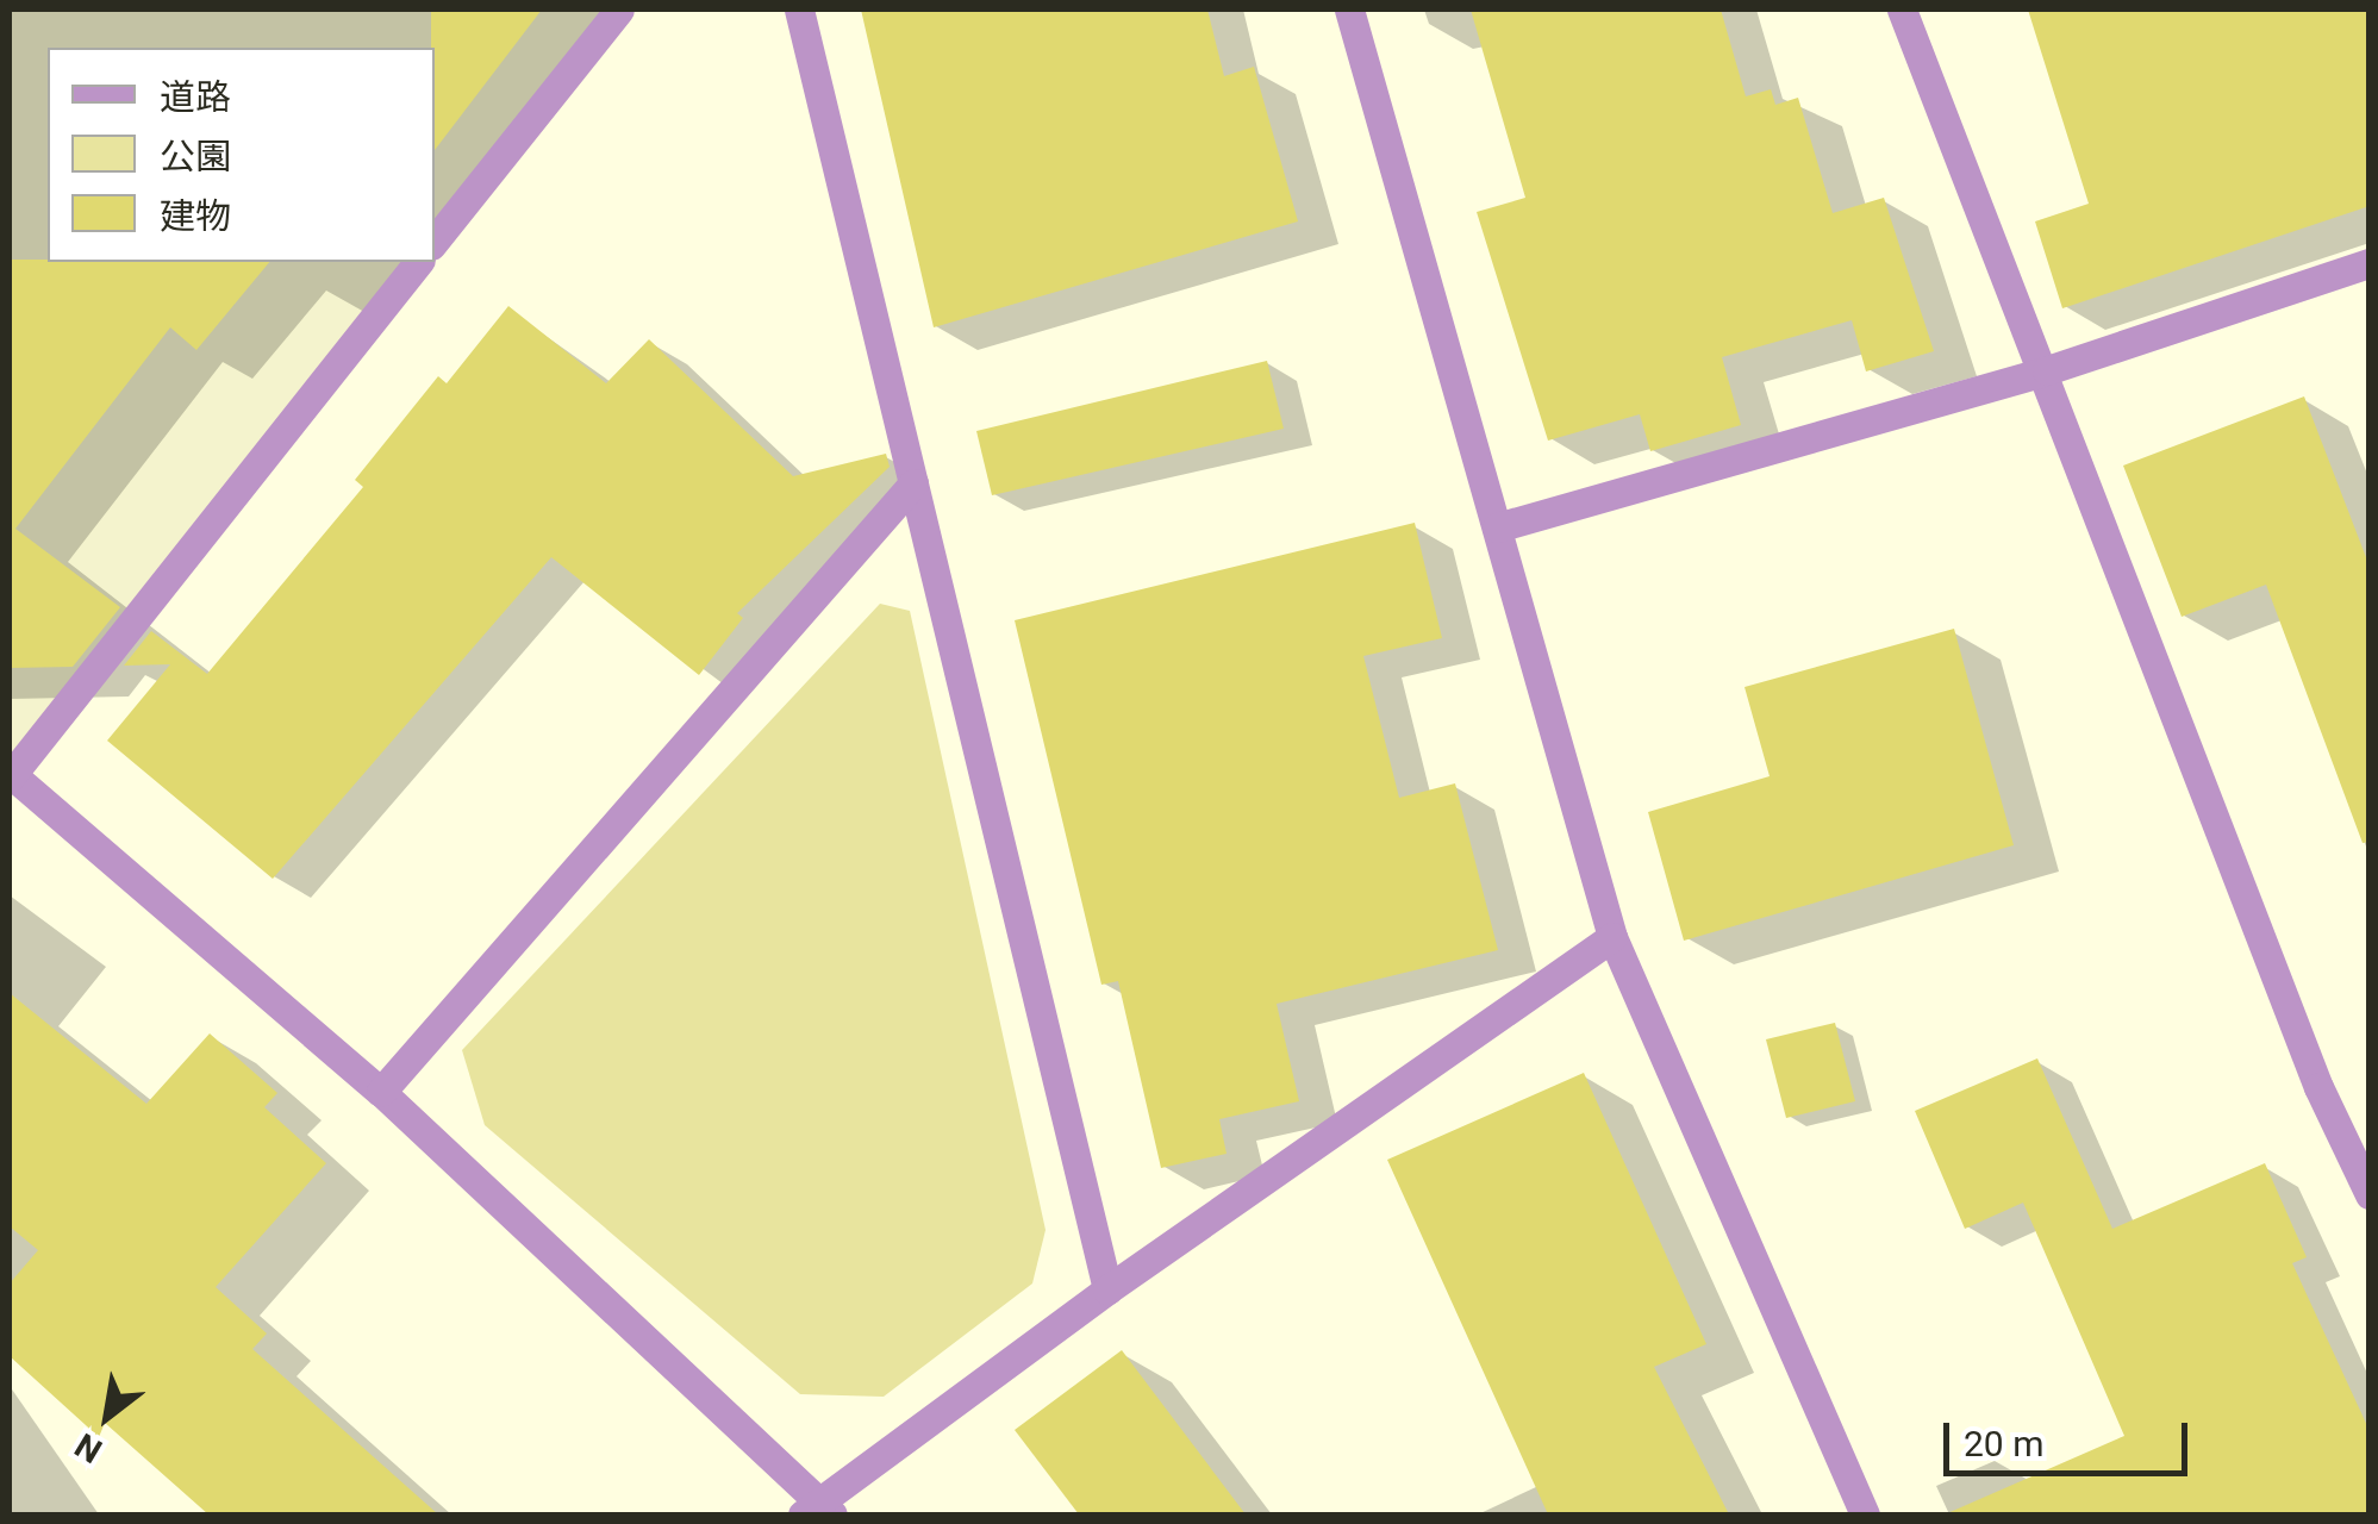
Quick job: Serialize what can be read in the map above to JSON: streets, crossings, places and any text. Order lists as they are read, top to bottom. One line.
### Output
{"legend":["道路","公園","建物"],"scale_bar":"20 m","north":"bottom left"}
